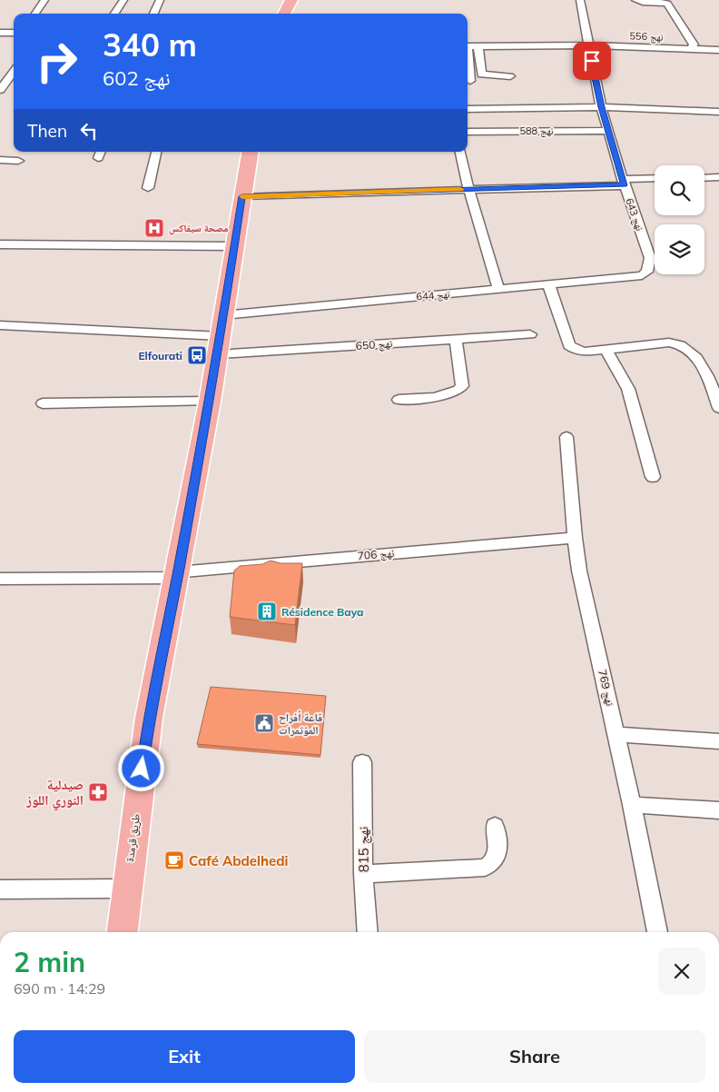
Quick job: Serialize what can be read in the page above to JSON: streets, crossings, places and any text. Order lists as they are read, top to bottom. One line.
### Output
{"streets":{"main road":["طريق قرمدة"],"street":["نهج 556","نهج 588","نهج 643","نهج 644","نهج 650","نهج 706","نهج 769","نهج 815"]},"crossings":[["نهج 556","نهج 643"],["نهج 588","نهج 643"],["نهج 643","نهج 644"],["نهج 644","نهج 650"],["نهج 644","طريق قرمدة"],["نهج 650","طريق قرمدة"],["نهج 706","نهج 769"],["نهج 706","طريق قرمدة"]],"places":{"hospital":["مصحة سيفاكس"],"bus stop":["Elfourati"],"building":["Résidence Baya"],"public building":["قاعة أفراح المؤتمرات"],"pharmacy":["صيدلية النوري اللوز"],"cafe":["Café Abdelhedi"]},"page":{"turn":["340 m","نهج 602"],"then":"Then","heading":["2 min","690 m · 14:29"],"buttons":["Exit","Share"]}}
